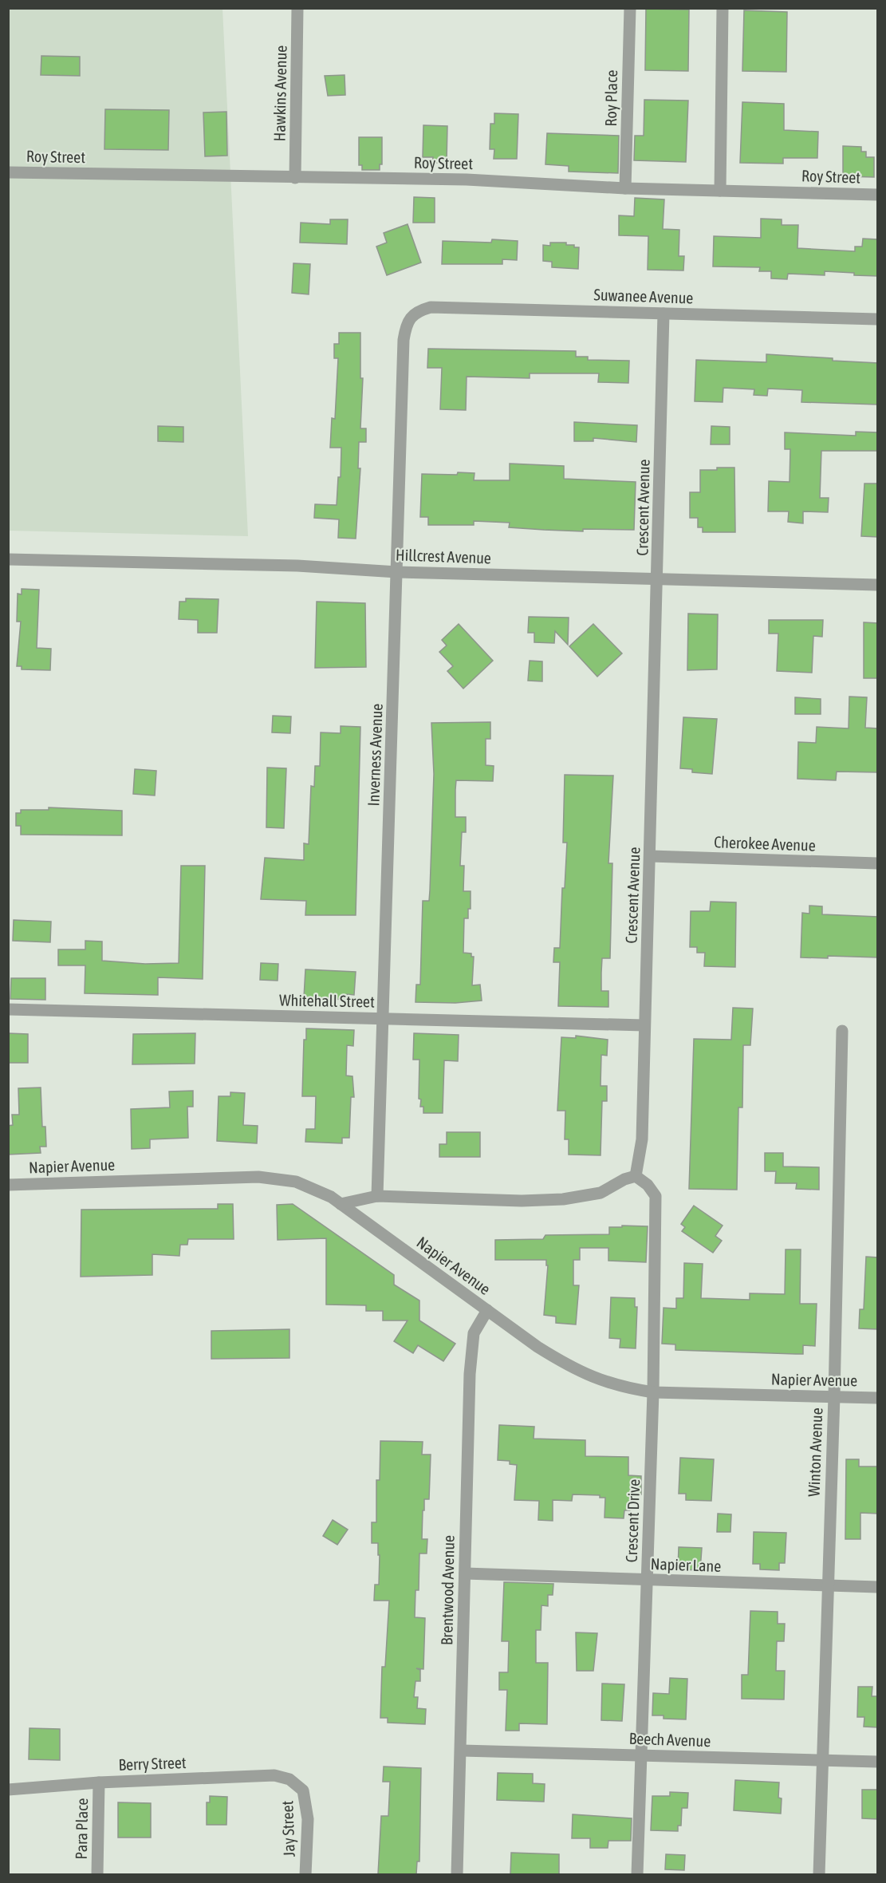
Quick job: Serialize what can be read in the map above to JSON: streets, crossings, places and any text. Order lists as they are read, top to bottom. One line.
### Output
{"streets":{"street":["Hawkins Avenue","Roy Place","Roy Street","Suwanee Avenue","Crescent Avenue","Hillcrest Avenue","Inverness Avenue","Cherokee Avenue","Whitehall Street","Napier Avenue","Winton Avenue","Crescent Drive","Napier Lane","Brentwood Avenue","Beech Avenue","Berry Street","Para Place","Jay Street"]},"crossings":[["Hawkins Avenue","Roy Street"],["Roy Place","Roy Street"],["Suwanee Avenue","Crescent Avenue"],["Suwanee Avenue","Inverness Avenue"],["Crescent Avenue","Hillcrest Avenue"],["Crescent Avenue","Cherokee Avenue"],["Crescent Avenue","Whitehall Street"],["Crescent Avenue","Crescent Drive"],["Hillcrest Avenue","Inverness Avenue"],["Inverness Avenue","Whitehall Street"],["Napier Avenue","Winton Avenue"],["Napier Avenue","Crescent Drive"],["Napier Avenue","Brentwood Avenue"],["Winton Avenue","Napier Lane"],["Winton Avenue","Beech Avenue"],["Crescent Drive","Napier Lane"],["Crescent Drive","Beech Avenue"],["Napier Lane","Brentwood Avenue"],["Brentwood Avenue","Beech Avenue"],["Berry Street","Para Place"],["Berry Street","Jay Street"]]}
